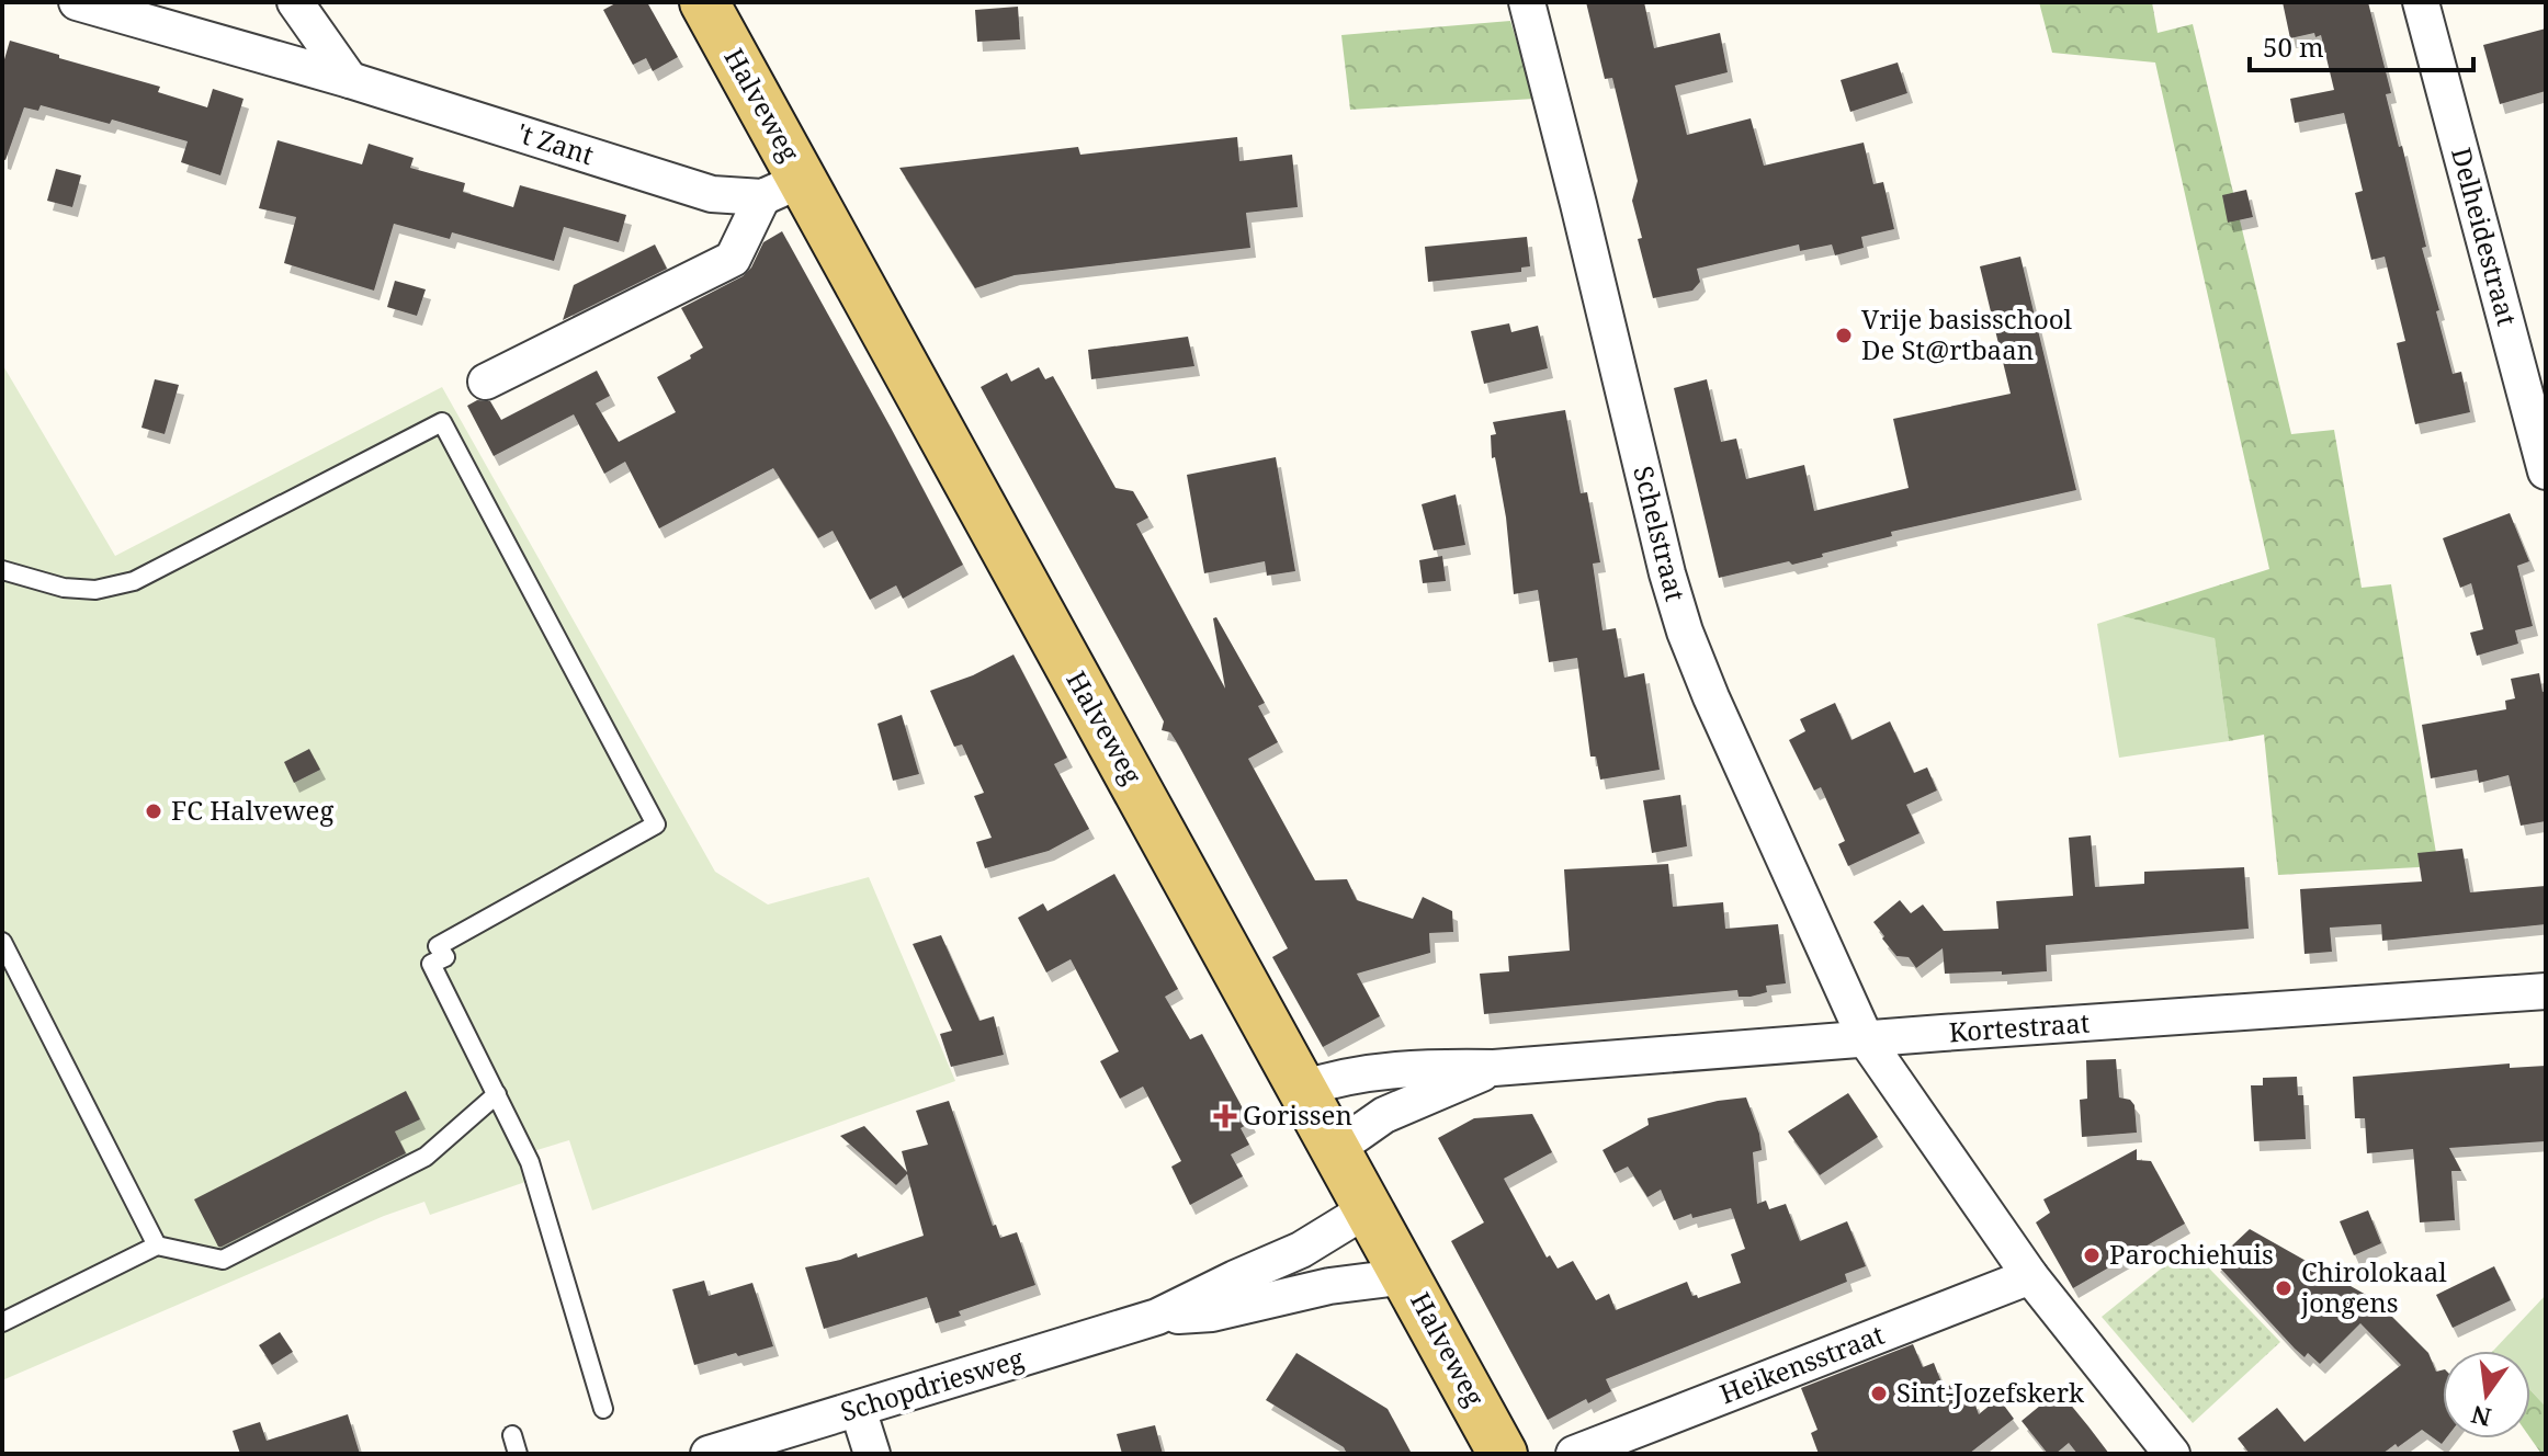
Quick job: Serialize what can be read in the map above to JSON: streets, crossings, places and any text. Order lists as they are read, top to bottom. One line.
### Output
{"streets":{"main road":["Halveweg"],"street":["'t Zant","Delheidestraat","Schelstraat","Kortestraat","Heikensstraat","Schopdriesweg"]},"crossings":[["Halveweg","'t Zant"],["Halveweg","Kortestraat"],["Halveweg","Schopdriesweg"],["Schelstraat","Kortestraat"]],"places":{"other":["Vrije basisschool De St@rtbaan","FC Halveweg","Parochiehuis","Chirolokaal jongens","Sint-Jozefskerk"],"health":["Gorissen"]},"scale_bar":"50 m","north":"bottom"}
